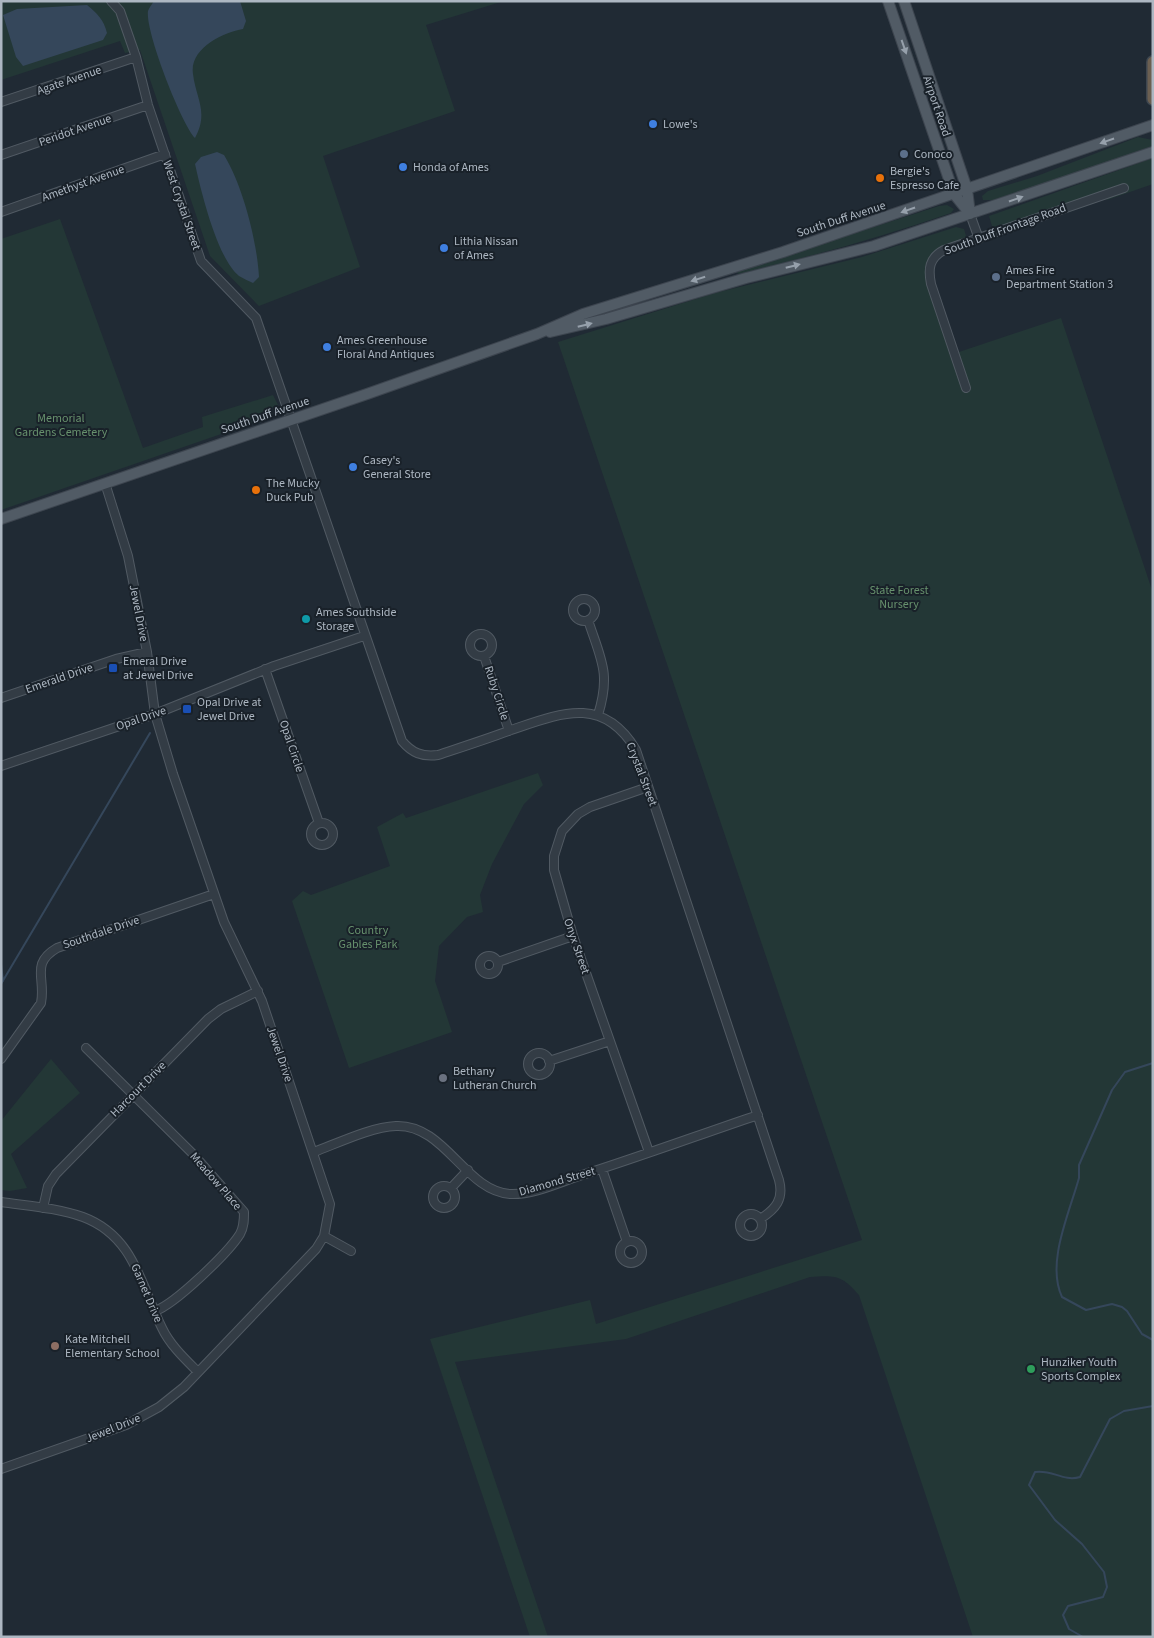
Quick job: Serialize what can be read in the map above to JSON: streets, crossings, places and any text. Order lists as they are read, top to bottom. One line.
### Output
{"streets":{"main road":["Airport Road","South Duff Avenue"],"street":["Agate Avenue","Peridot Avenue","Amethyst Avenue","West Crystal Street","South Duff Frontage Road","Jewel Drive","Emerald Drive","Ruby Circle","Opal Drive","Opal Circle","Crystal Street","Southdale Drive","Onyx Street","Harcourt Drive","Meadow Place","Diamond Street","Garnet Drive"]},"crossings":[["Agate Avenue","West Crystal Street"],["Airport Road","South Duff Avenue"],["Airport Road","South Duff Frontage Road"],["Peridot Avenue","West Crystal Street"],["Amethyst Avenue","West Crystal Street"],["West Crystal Street","South Duff Avenue"],["West Crystal Street","Crystal Street"],["South Duff Avenue","Jewel Drive"],["South Duff Avenue","Crystal Street"],["Jewel Drive","Emerald Drive"],["Jewel Drive","Opal Drive"],["Jewel Drive","Southdale Drive"],["Jewel Drive","Harcourt Drive"],["Jewel Drive","Diamond Street"],["Jewel Drive","Garnet Drive"],["Ruby Circle","Crystal Street"],["Opal Drive","Opal Circle"],["Opal Drive","Crystal Street"],["Crystal Street","Onyx Street"],["Crystal Street","Diamond Street"],["Onyx Street","Diamond Street"],["Harcourt Drive","Meadow Place"],["Harcourt Drive","Garnet Drive"],["Meadow Place","Garnet Drive"]],"parks":["Memorial Gardens Cemetery","State Forest Nursery","Country Gables Park"],"places":{"other":["Lowe's","Conoco","Honda of Ames","Bergie's Espresso Cafe","Lithia Nissan of Ames","Ames Fire Department Station 3","Ames Greenhouse Floral And Antiques","Casey's General Store","The Mucky Duck Pub","Ames Southside Storage","Bethany Lutheran Church","Kate Mitchell Elementary School","Hunziker Youth Sports Complex"],"transit":["Emeral Drive at Jewel Drive","Opal Drive at Jewel Drive"]}}
